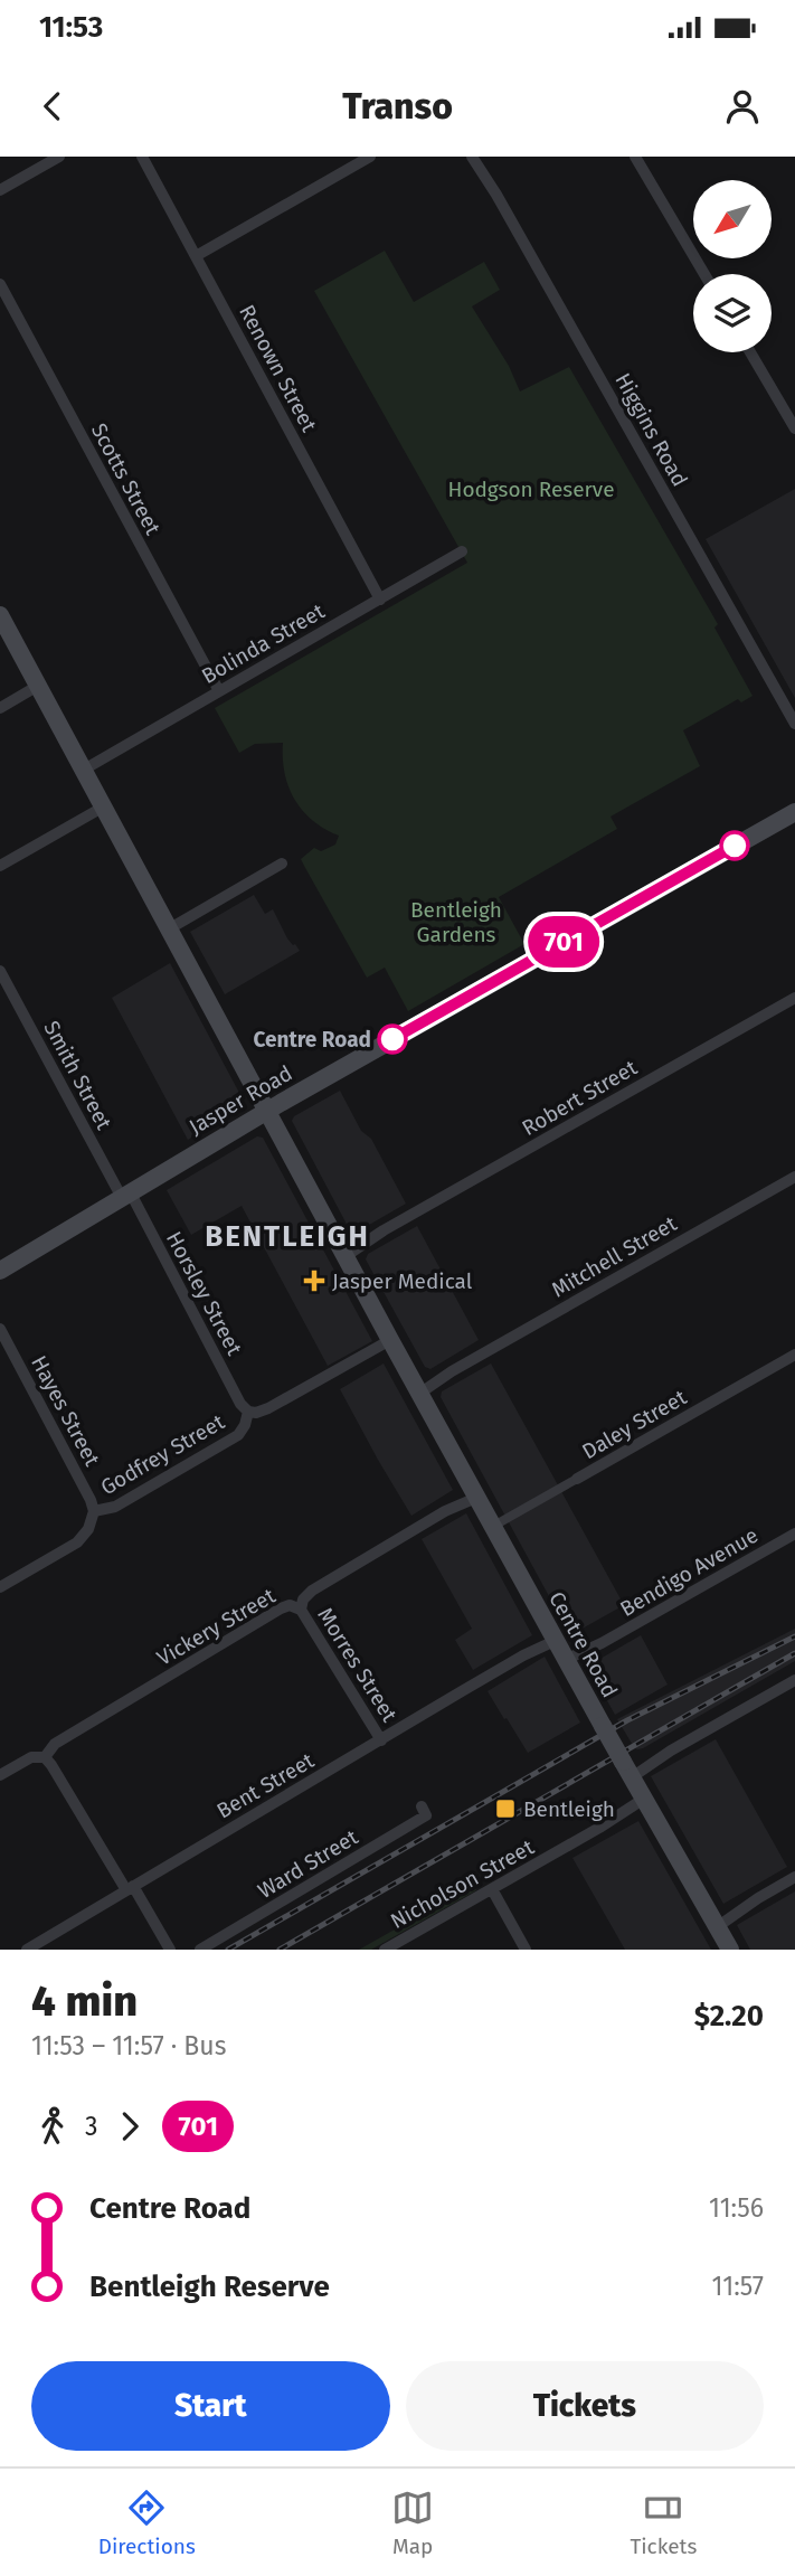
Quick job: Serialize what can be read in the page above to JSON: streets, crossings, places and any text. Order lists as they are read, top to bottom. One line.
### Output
{"streets":{"main road":["Jasper Road","Centre Road"],"street":["Renown Street","Higgins Road","Scotts Street","Bolinda Street","Smith Street","Robert Street","Mitchell Street","Horsley Street","Hayes Street","Daley Street","Godfrey Street","Bendigo Avenue","Vickery Street","Morres Street","Bent Street","Ward Street","Nicholson Street"]},"crossings":[["Renown Street","Bolinda Street"],["Scotts Street","Bolinda Street"],["Bolinda Street","Centre Road"],["Smith Street","Jasper Road"],["Smith Street","Horsley Street"],["Robert Street","Centre Road"],["Jasper Road","Horsley Street"],["Jasper Road","Centre Road"],["Mitchell Street","Centre Road"],["Horsley Street","Godfrey Street"],["Hayes Street","Godfrey Street"],["Daley Street","Centre Road"],["Godfrey Street","Centre Road"],["Bendigo Avenue","Centre Road"],["Vickery Street","Centre Road"],["Vickery Street","Morres Street"],["Centre Road","Bent Street"],["Centre Road","Nicholson Street"],["Morres Street","Bent Street"]],"districts":["BENTLEIGH"],"parks":["Hodgson Reserve","Bentleigh Gardens"],"places":{"other":["Centre Road"],"health":["Jasper Medical"],"transit":["Bentleigh"]},"lines":["bus line 701"],"north":"bottom left","page":{"status":"11:53","header":"Transo","on_map":"701","heading":["4 min","11:53 – 11:57 · Bus","$2.20"],"legs":["3","701"],"list":[{"name":"Centre Road","value":"11:56"},{"name":"Bentleigh Reserve","value":"11:57"}],"buttons":["Start","Tickets"],"tabs":["Directions","Map","Tickets"]}}
